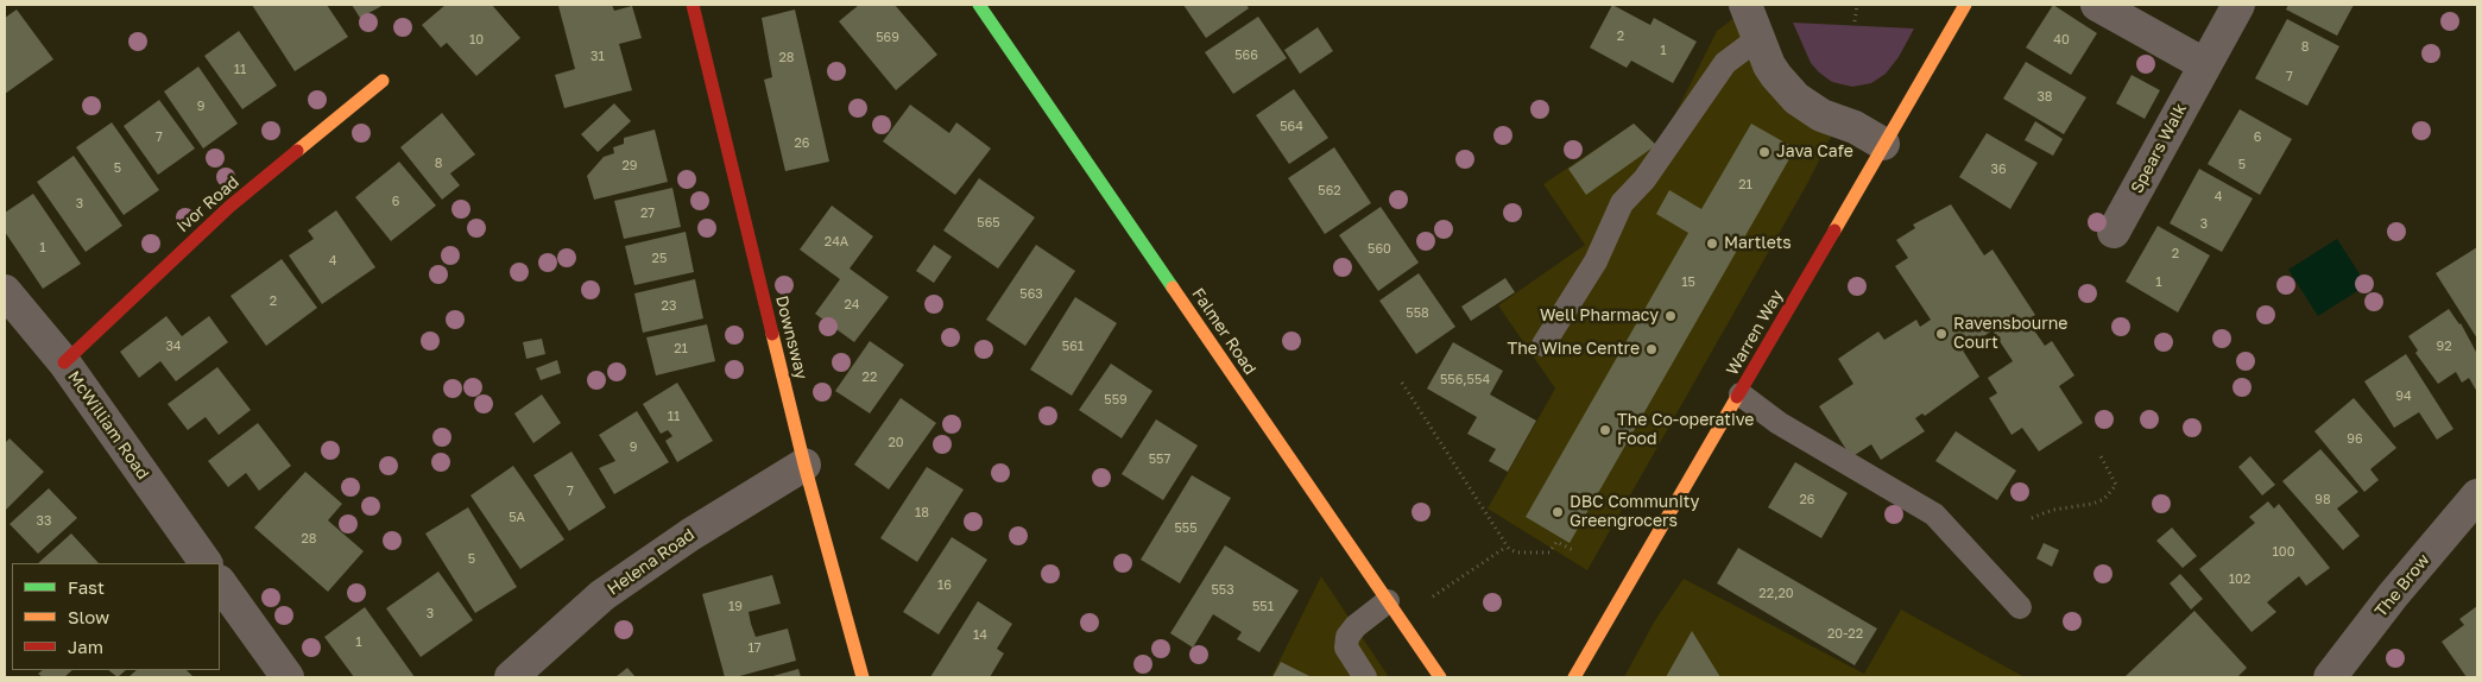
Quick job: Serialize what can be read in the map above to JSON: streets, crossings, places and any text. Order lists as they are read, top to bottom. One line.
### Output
{"streets":{"street":["Spears Walk","Ivor Road","Falmer Road","Warren Way","Downsway","McWilliam Road","Helena Road","The Brow"]},"crossings":[["Ivor Road","McWilliam Road"],["Downsway","Helena Road"]],"places":["Java Cafe","Martlets","Well Pharmacy","Ravensbourne Court","The Wine Centre","The Co-operative Food","DBC Community Greengrocers"],"house_numbers":["2","569","10","40","8","1","566","31","28","11","7","38","9","564","7","6","26","8","5","29","5","36","21","562","4","6","3","27","565","3","24A","1","560","2","25","4","15","1","563","2","24","23","558","34","561","92","21","22","556,554","94","559","11","96","20","9","557","7","26","98","18","5A","33","555","28","100","5","102","16","553","22,20","19","551","3","20-22","14","1","17"],"legend":["Fast","Slow","Jam"]}
